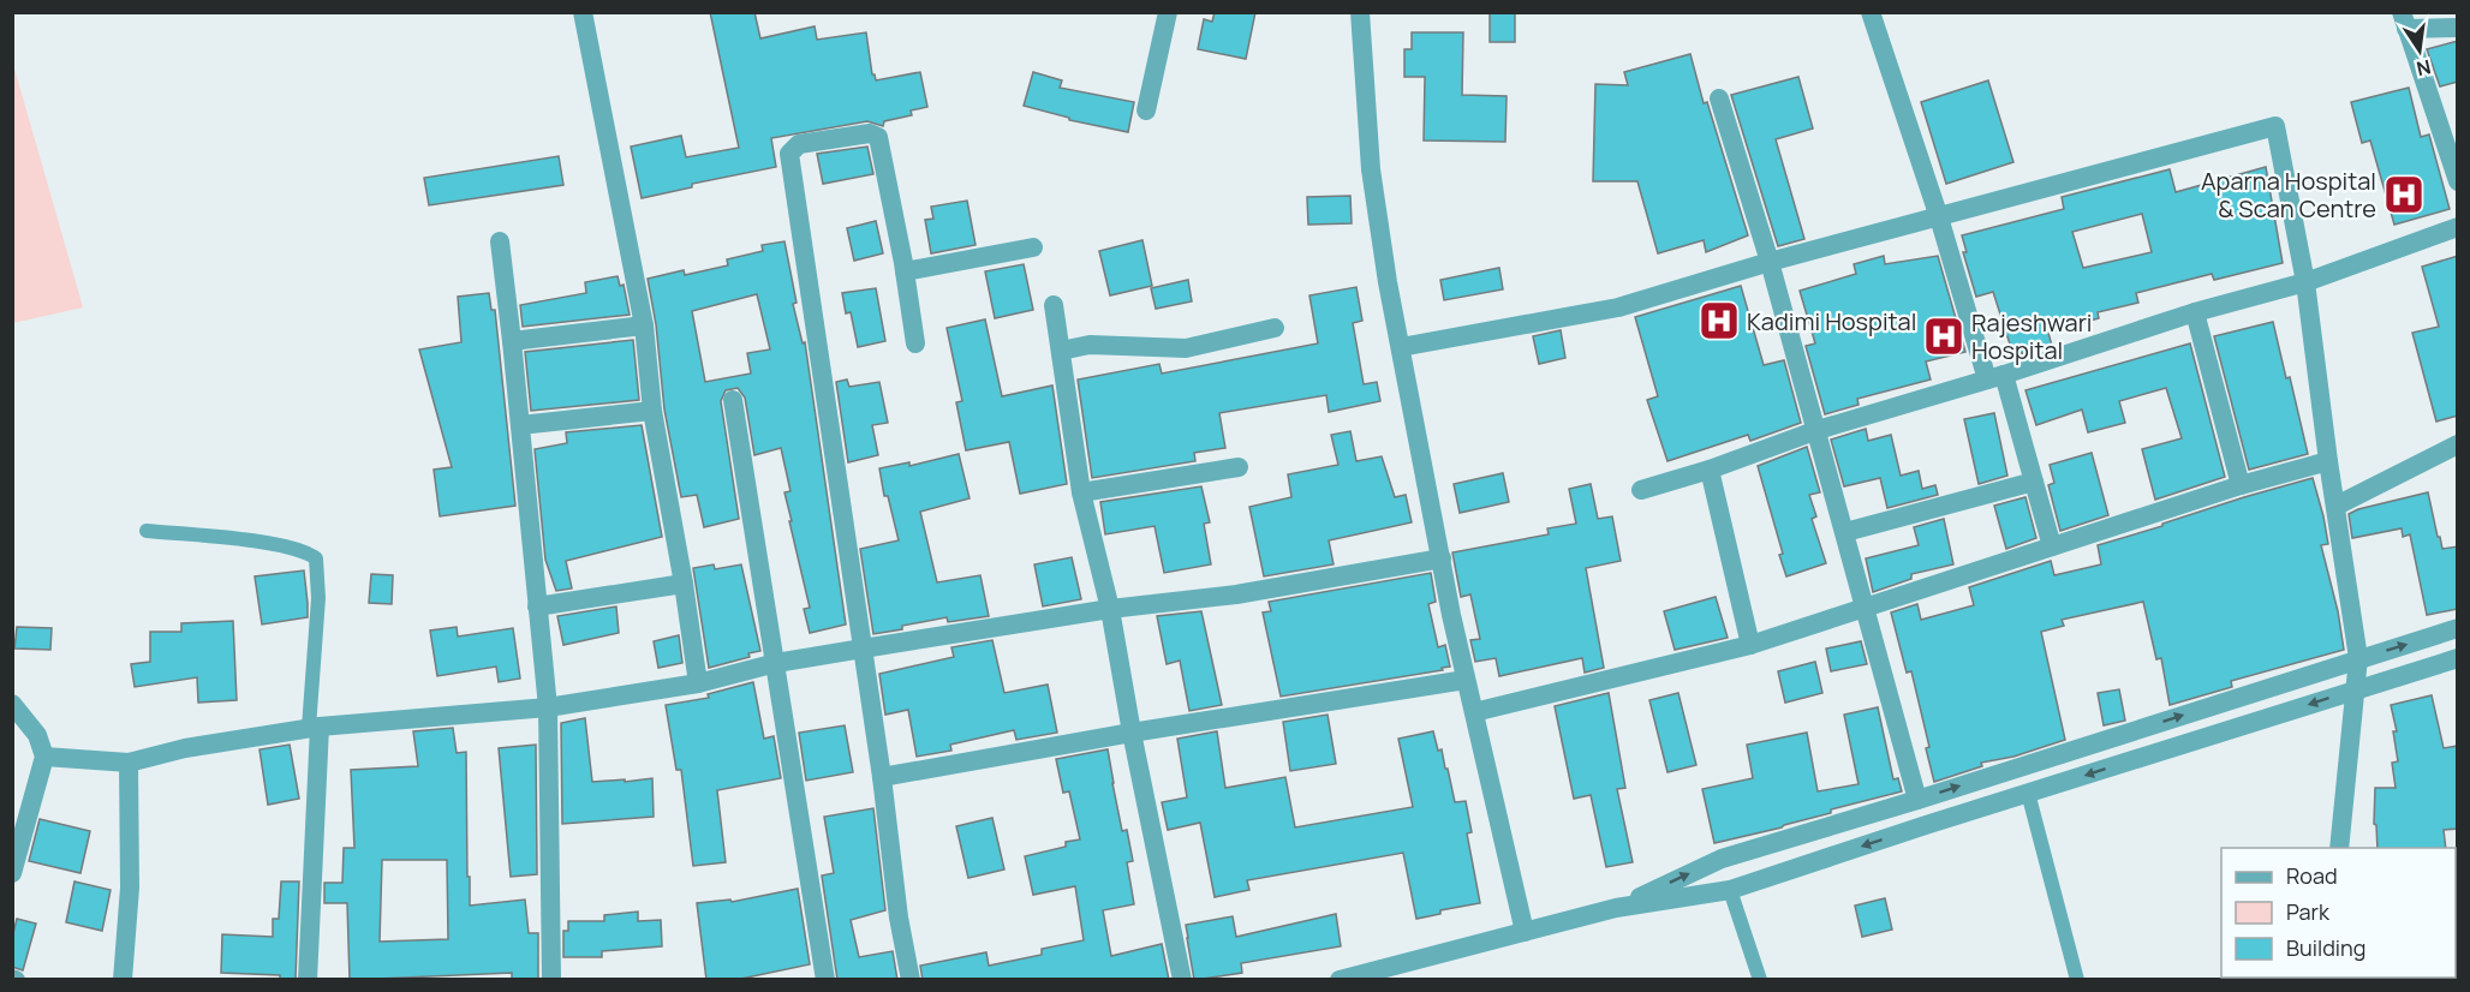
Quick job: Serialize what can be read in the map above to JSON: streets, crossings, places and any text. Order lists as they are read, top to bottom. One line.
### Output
{"places":{"hospital":["Aparna Hospital & Scan Centre","Kadimi Hospital","Rajeshwari Hospital"]},"legend":["Road","Park","Building"],"north":"bottom"}
